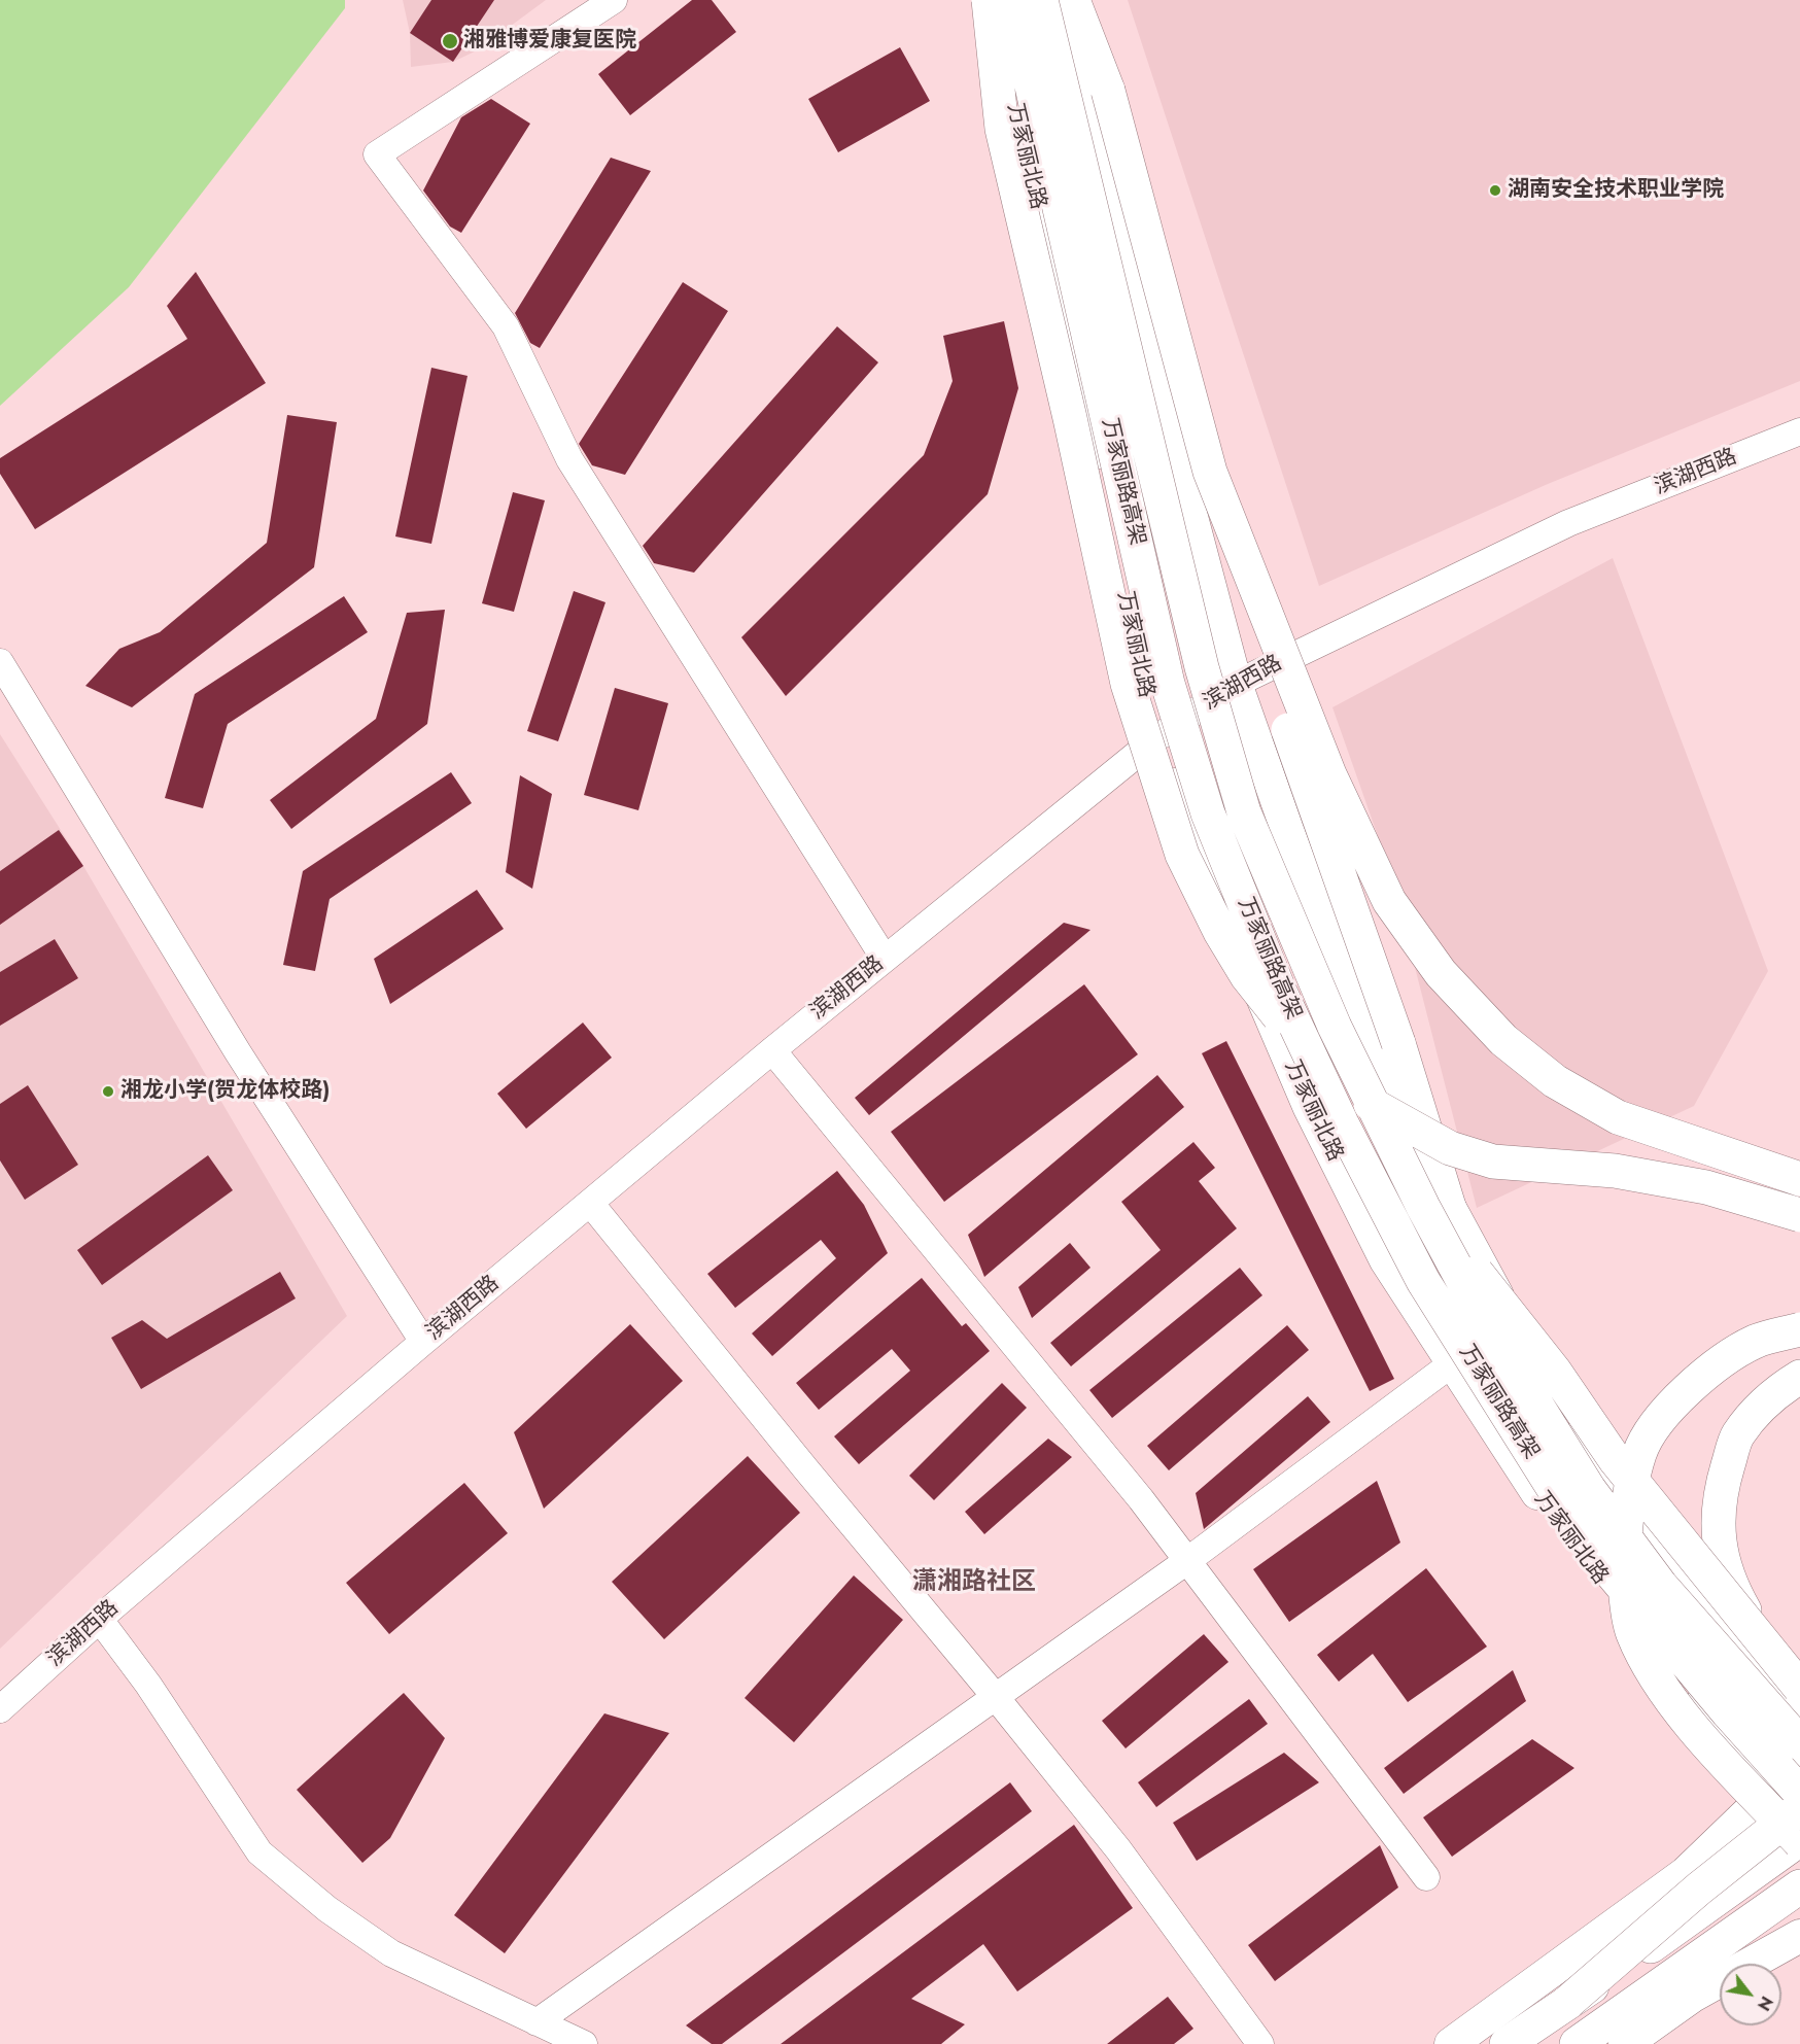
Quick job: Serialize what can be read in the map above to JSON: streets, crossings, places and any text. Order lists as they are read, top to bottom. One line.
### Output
{"streets":{"highway":["万家丽路高架"],"main road":["万家丽北路"],"street":["滨湖西路"]},"crossings":[["万家丽北路","滨湖西路"],["万家丽北路","万家丽路高架"]],"districts":["潇湘路社区"],"places":["湘雅博爱康复医院","湖南安全技术职业学院","湘龙小学(贺龙体校路)"],"north":"bottom right"}
